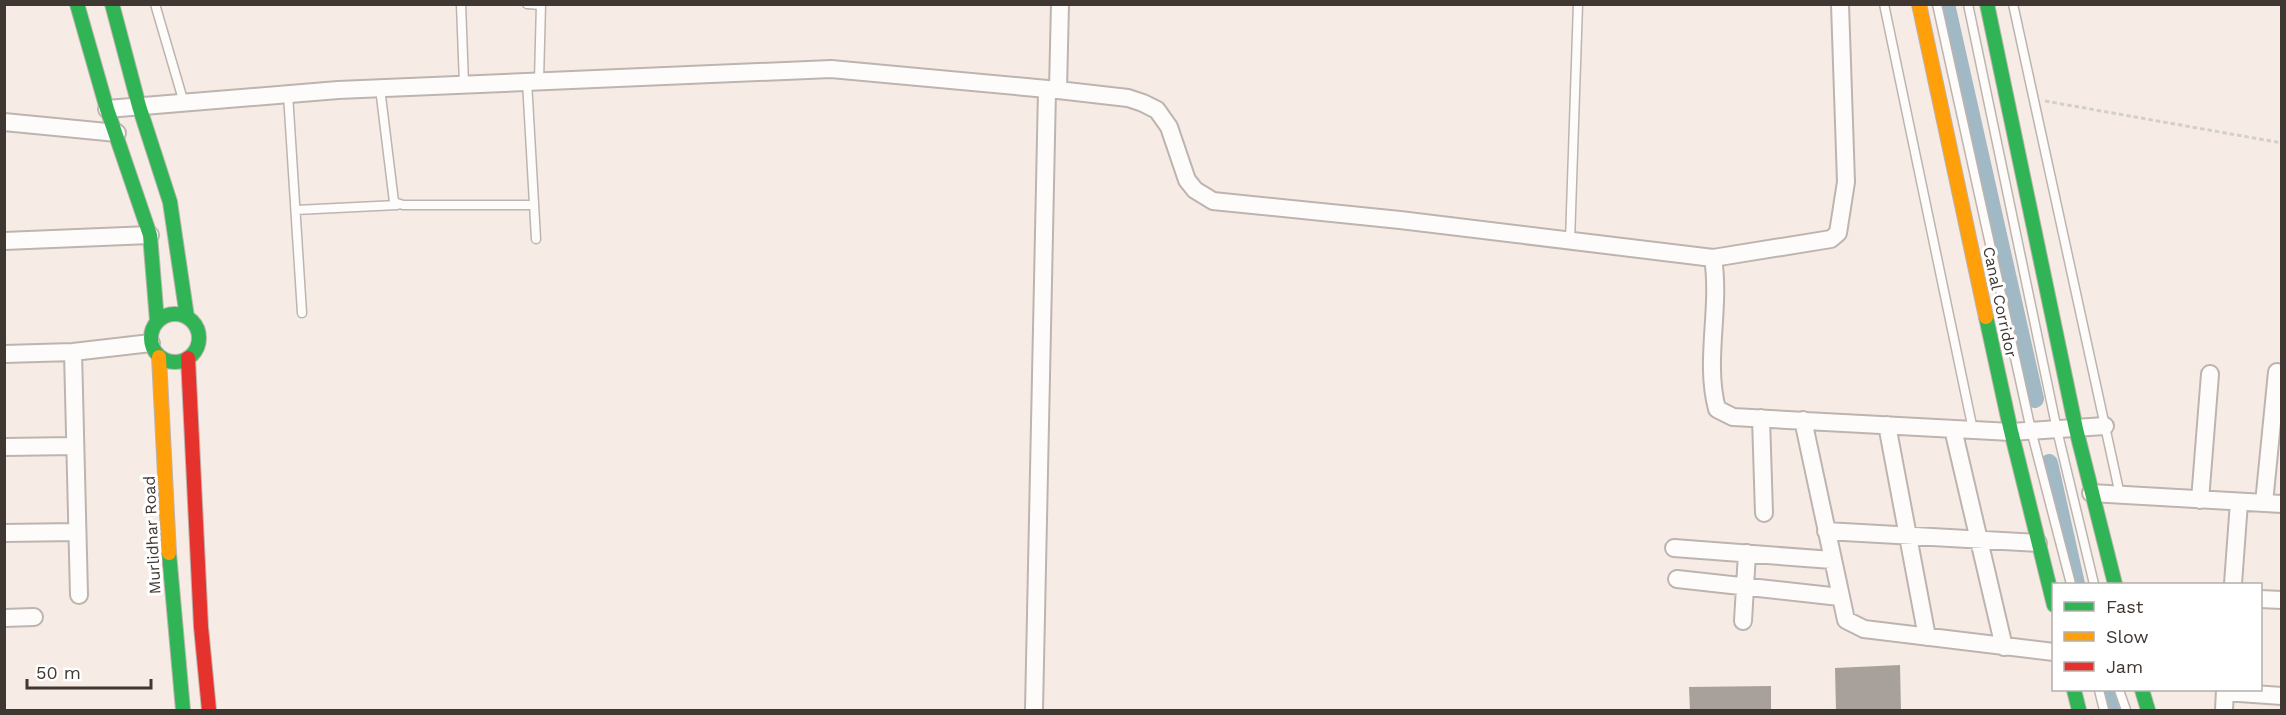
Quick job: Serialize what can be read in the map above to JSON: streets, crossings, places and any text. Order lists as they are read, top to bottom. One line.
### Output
{"streets":{"street":["Canal Corridor","Murlidhar Road"]},"legend":["Fast","Slow","Jam"],"scale_bar":"50 m"}
